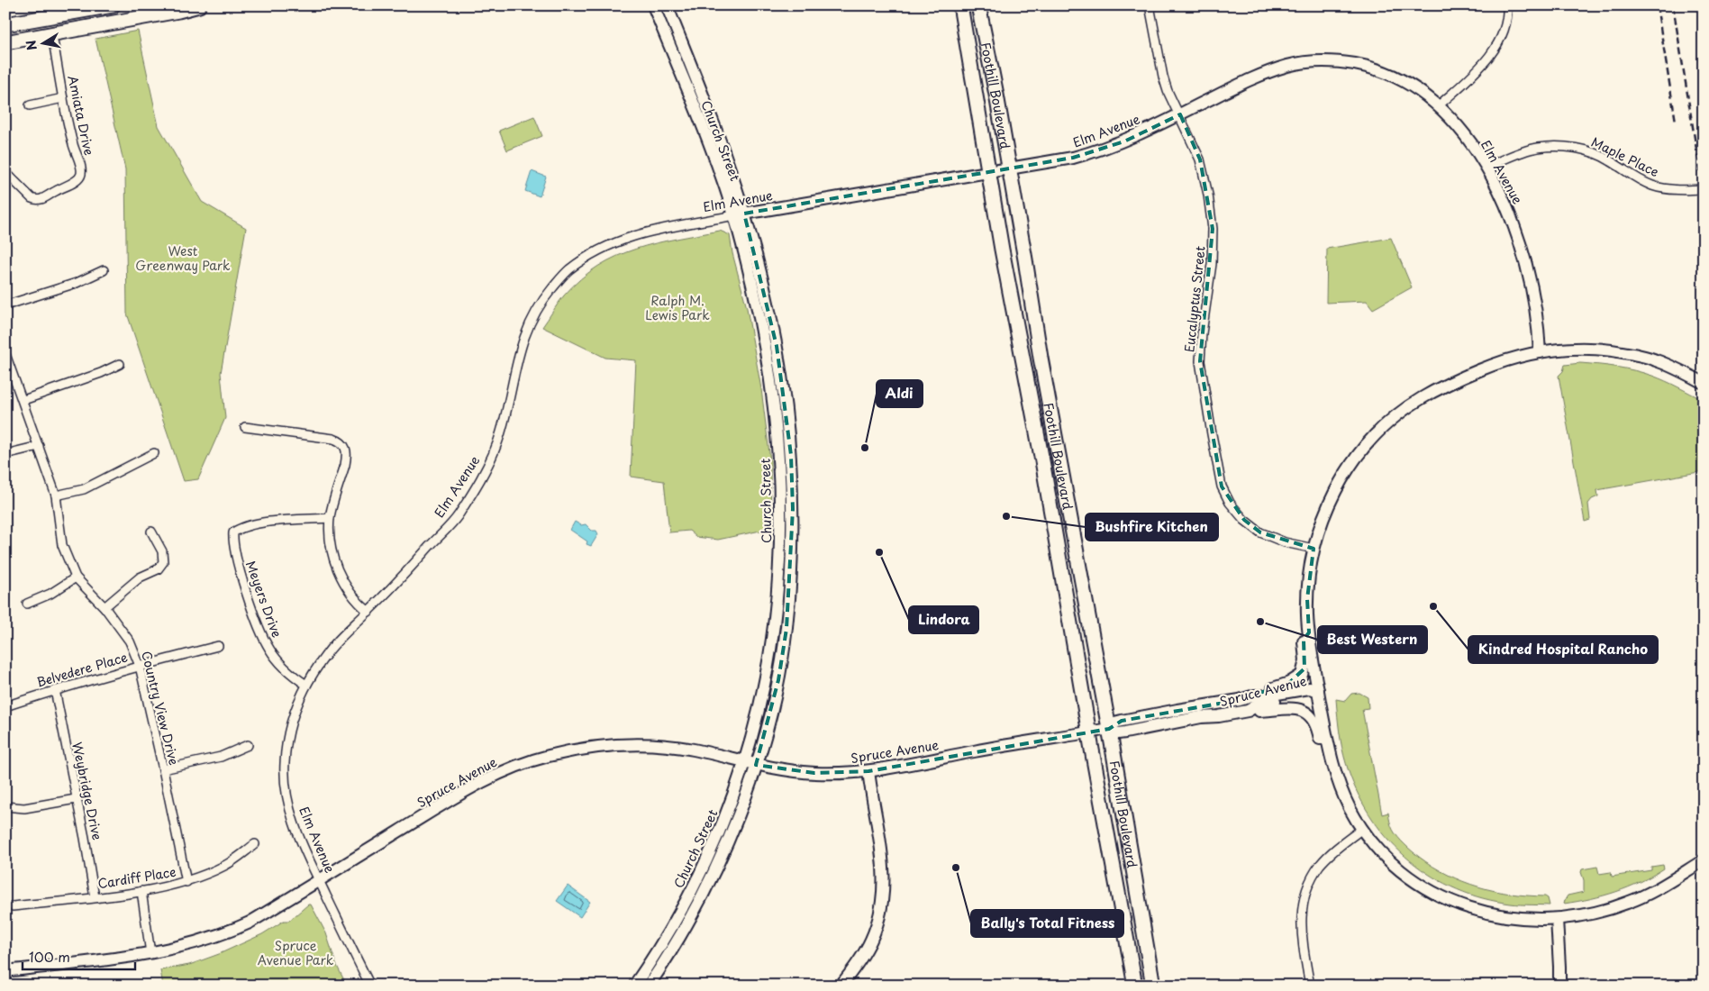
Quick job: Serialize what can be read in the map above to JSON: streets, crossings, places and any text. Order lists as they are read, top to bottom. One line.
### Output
{"streets":{"main road":["Foothill Boulevard"],"street":["Amiata Drive","Elm Avenue","Church Street","Maple Place","Eucalyptus Street","Meyers Drive","Belvedere Place","Spruce Avenue","Country View Drive","Weybridge Drive","Cardiff Place"]},"crossings":[["Foothill Boulevard","Elm Avenue"],["Foothill Boulevard","Spruce Avenue"],["Elm Avenue","Church Street"],["Elm Avenue","Maple Place"],["Elm Avenue","Eucalyptus Street"],["Elm Avenue","Meyers Drive"],["Elm Avenue","Spruce Avenue"],["Church Street","Spruce Avenue"],["Belvedere Place","Country View Drive"],["Belvedere Place","Weybridge Drive"],["Country View Drive","Cardiff Place"],["Weybridge Drive","Cardiff Place"]],"parks":["West Greenway Park","Ralph M. Lewis Park","Spruce Avenue Park"],"places":["Aldi","Bushfire Kitchen","Lindora","Kindred Hospital Rancho","Best Western","Bally's Total Fitness"],"scale_bar":"100 m","north":"left"}
